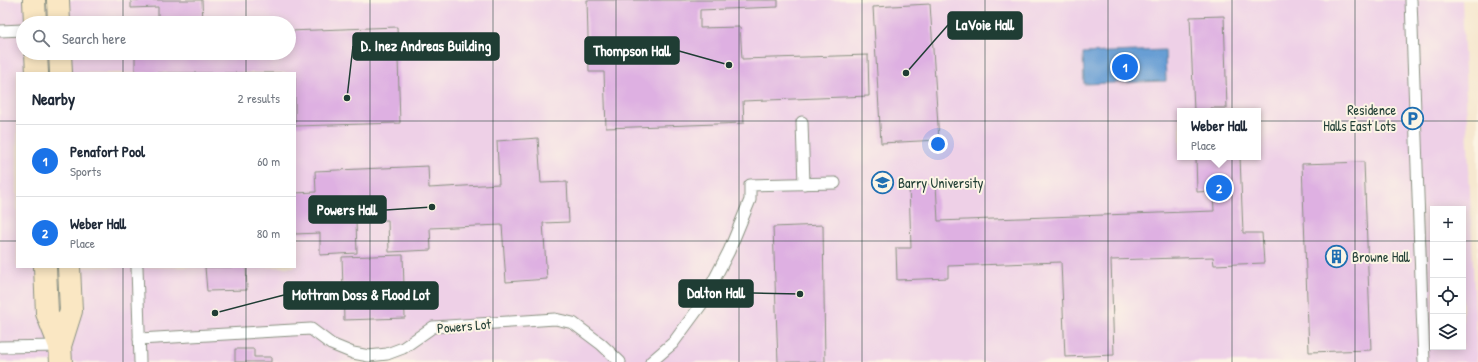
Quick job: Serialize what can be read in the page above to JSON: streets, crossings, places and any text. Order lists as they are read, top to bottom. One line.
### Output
{"streets":{"lane":["Powers Lot"]},"places":{"other":["Thompson Hall","LaVoie Hall","D. Inez Andreas Building","Powers Hall","Dalton Hall","Mottram Doss & Flood Lot"],"parking":["Residence Halls East Lots"],"school or university":["Barry University"],"building":["Browne Hall"]},"page":{"search":"Search here","pins":["1","2"],"heading":["Nearby","2 results"],"popup":["Weber Hall","Place"],"list":[{"mark":"1","name":"Penafort Pool","note":"Sports","value":"60 m"},{"mark":"2","name":"Weber Hall","note":"Place","value":"80 m"}],"map_buttons":["+","−"]}}
